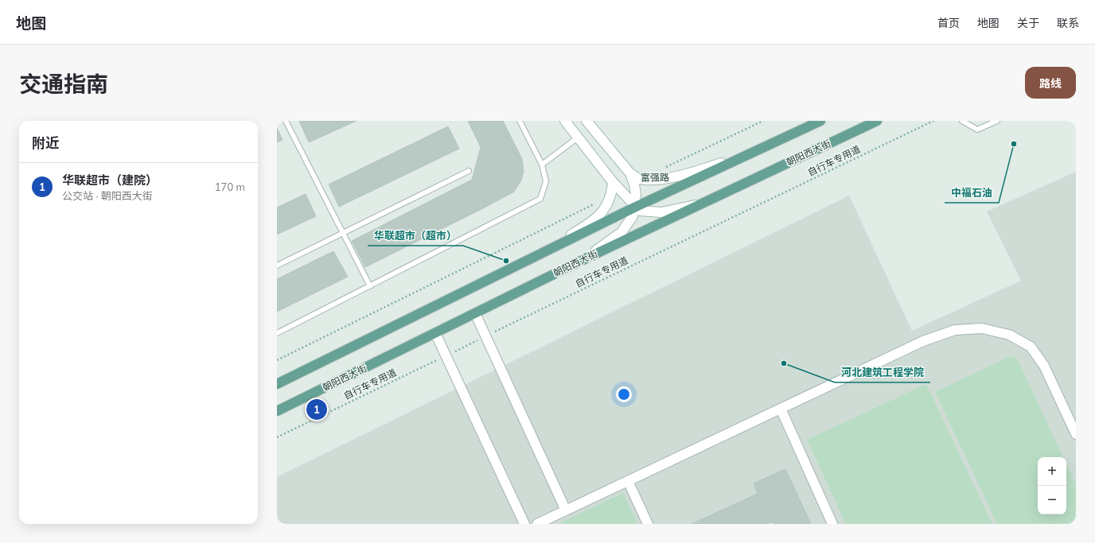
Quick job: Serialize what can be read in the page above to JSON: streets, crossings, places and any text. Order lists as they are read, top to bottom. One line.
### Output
{"streets":{"main road":["朝阳西大街"],"street":["富强路"],"path":["自行车专用道"]},"places":["中福石油","华联超市（超市）","河北建筑工程学院"],"page":{"header":"地图","nav":["首页","地图","关于","联系"],"title":"交通指南","buttons":"路线","heading":"附近","list":[{"mark":"1","name":"华联超市（建院）","note":"公交站 · 朝阳西大街","value":"170 m"}],"pins":"1","map_buttons":["+","−"]}}
